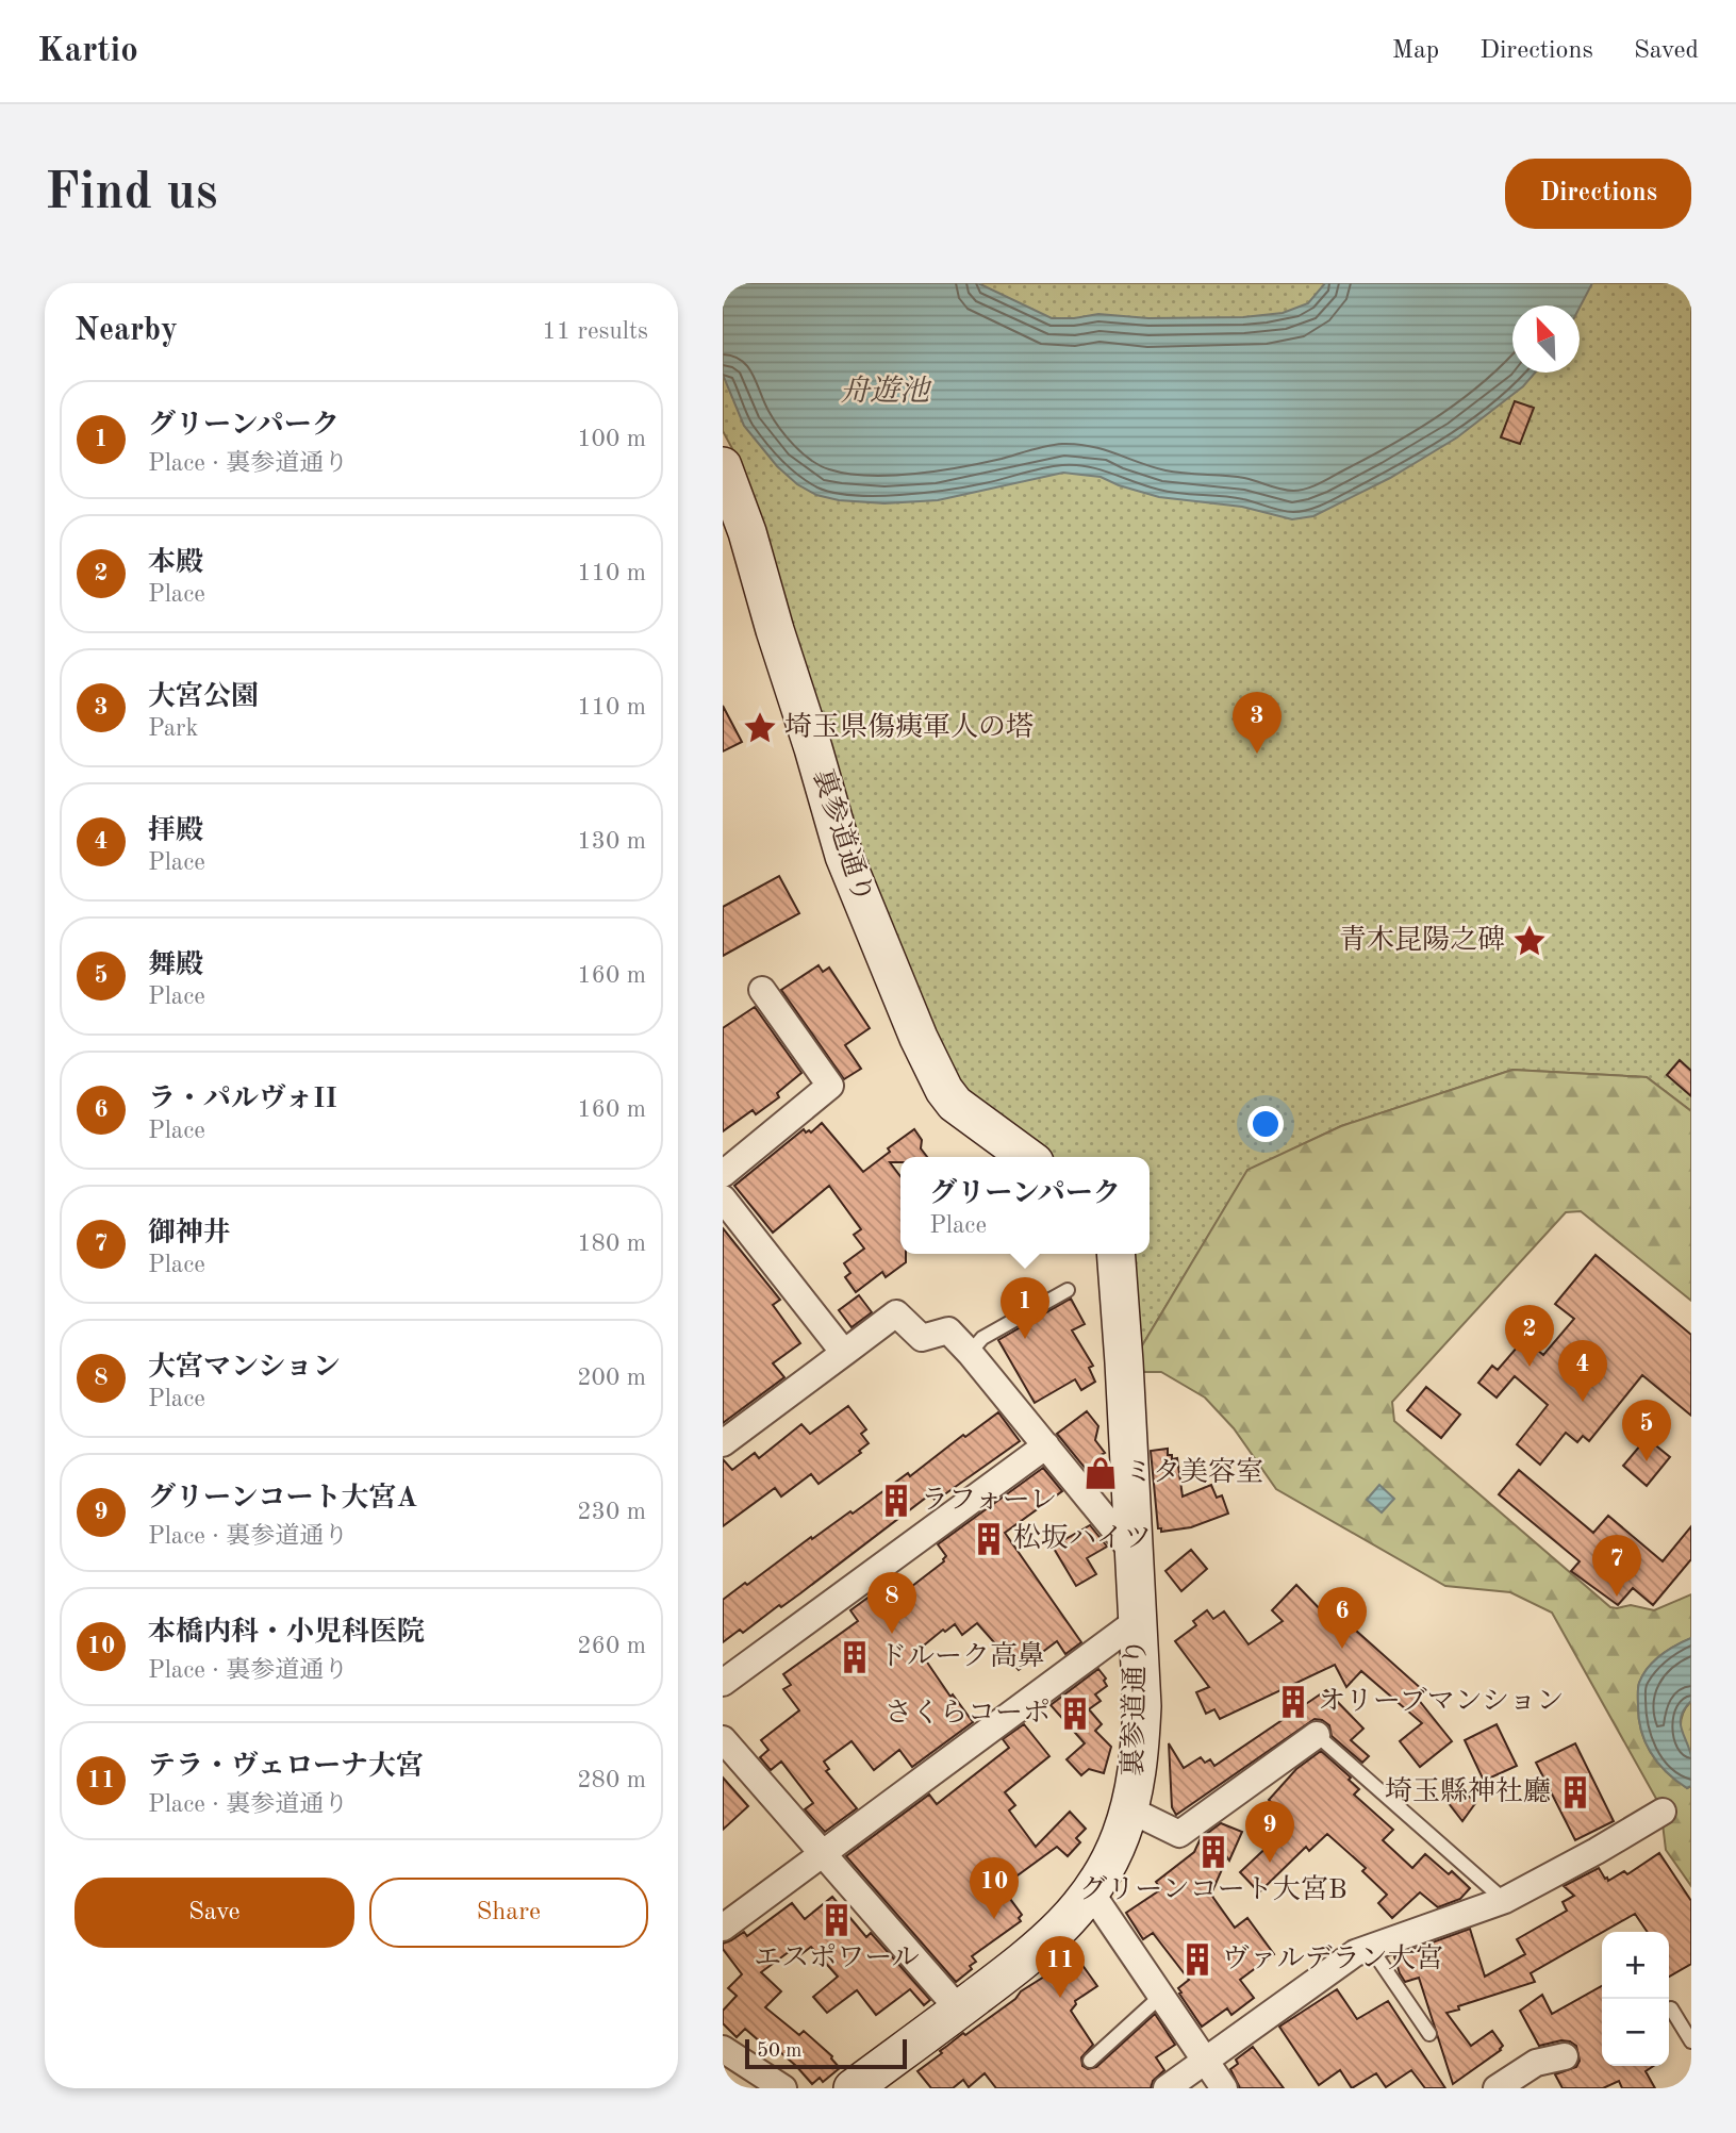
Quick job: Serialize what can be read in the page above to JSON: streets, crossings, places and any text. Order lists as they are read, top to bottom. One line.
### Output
{"streets":{"street":["裏参道通り"]},"water":["舟遊池"],"places":{"place":["埼玉県傷痍軍人の塔","青木昆陽之碑"],"shop":["ミタ美容室"],"building":["ラフォーレ","松坂ハイツ","ドルーク高鼻","オリーブマンション","さくらコーポ","埼玉縣神社廳","グリーンコート大宮B","エスポワール","ヴァルデラン大宮"]},"scale_bar":"50 m","north":"top left","page":{"header":"Kartio","nav":["Map","Directions","Saved"],"buttons":["Directions",["Save","Share"]],"title":"Find us","heading":["Nearby","11 results"],"list":[{"mark":"1","name":"グリーンパーク","note":"Place · 裏参道通り","value":"100 m"},{"mark":"2","name":"本殿","note":"Place","value":"110 m"},{"mark":"3","name":"大宮公園","note":"Park","value":"110 m"},{"mark":"4","name":"拝殿","note":"Place","value":"130 m"},{"mark":"5","name":"舞殿","note":"Place","value":"160 m"},{"mark":"6","name":"ラ・パルヴォII","note":"Place","value":"160 m"},{"mark":"7","name":"御神井","note":"Place","value":"180 m"},{"mark":"8","name":"大宮マンション","note":"Place","value":"200 m"},{"mark":"9","name":"グリーンコート大宮A","note":"Place · 裏参道通り","value":"230 m"},{"mark":"10","name":"本橋内科・小児科医院","note":"Place · 裏参道通り","value":"260 m"},{"mark":"11","name":"テラ・ヴェローナ大宮","note":"Place · 裏参道通り","value":"280 m"}],"pins":["3","1","2","4","5","7","8","6","9","10","11"],"popup":["グリーンパーク","Place"],"map_buttons":["+","−"],"scale":"50 m"}}
